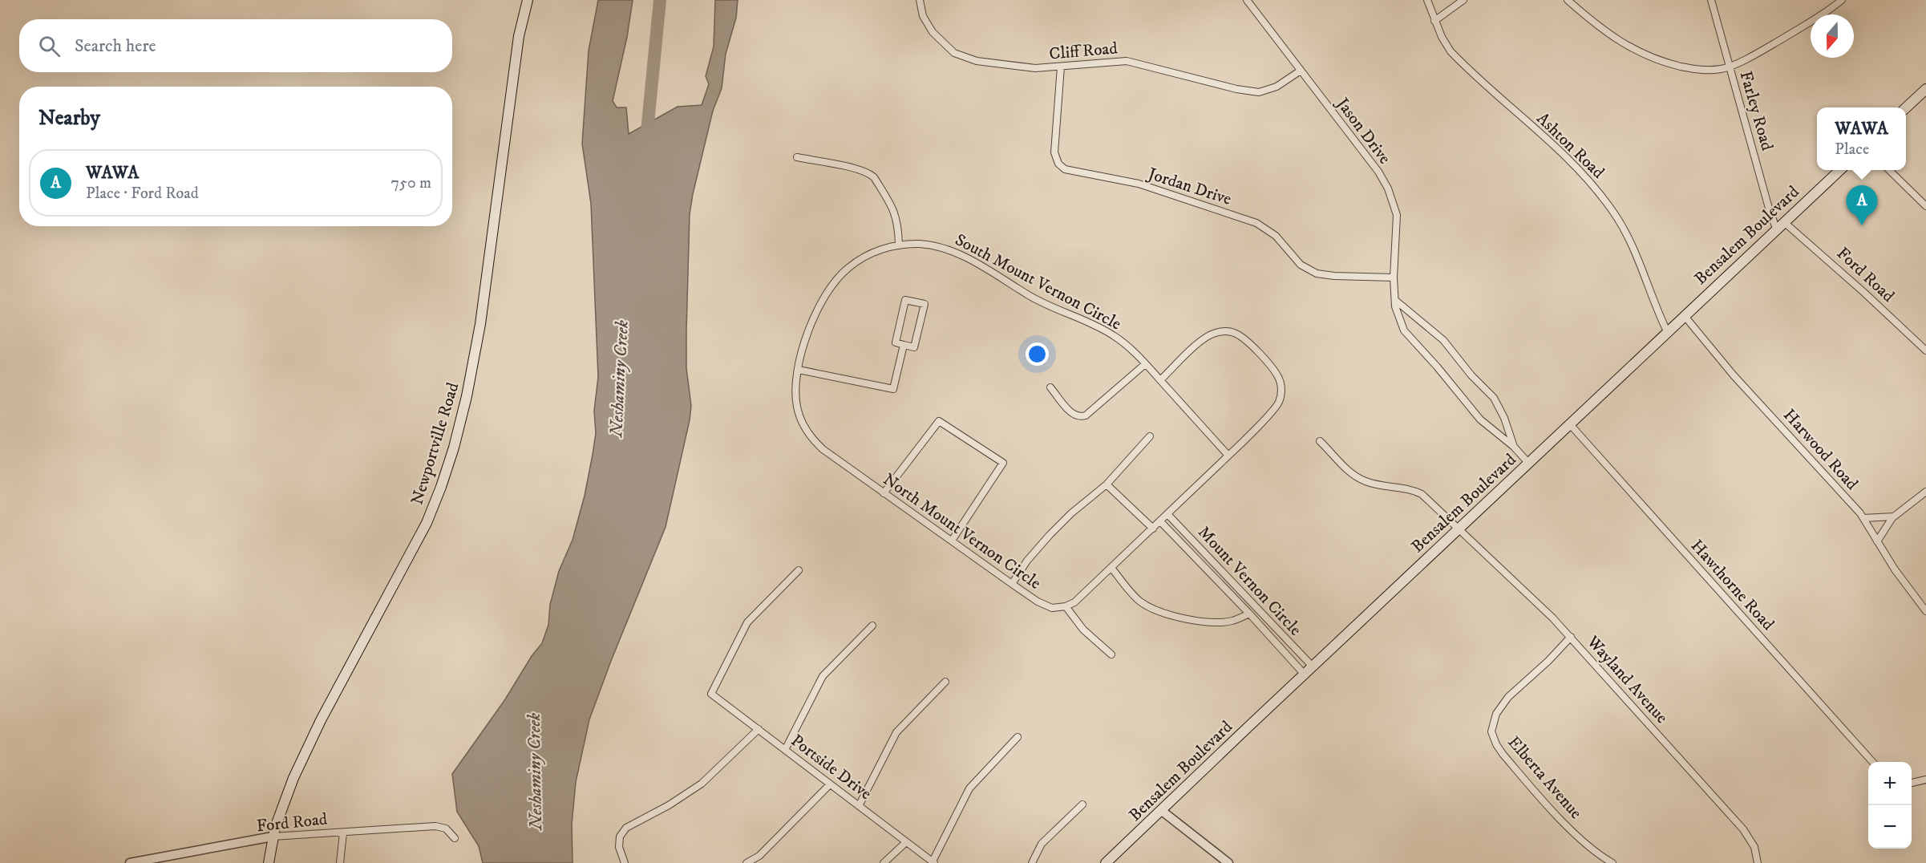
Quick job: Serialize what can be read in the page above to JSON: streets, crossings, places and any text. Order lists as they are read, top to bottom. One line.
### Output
{"streets":{"main road":["Bensalem Boulevard","Newportville Road"],"street":["Cliff Road","Farley Road","Jason Drive","Ashton Road","Jordan Drive","Ford Road","South Mount Vernon Circle","Harwood Road","North Mount Vernon Circle","Mount Vernon Circle","Hawthorne Road","Wayland Avenue","Portside Drive","Elberta Avenue"]},"crossings":[["Cliff Road","Jason Drive"],["Cliff Road","Jordan Drive"],["Farley Road","Bensalem Boulevard"],["Farley Road","Ford Road"],["Jason Drive","Jordan Drive"],["Jason Drive","Bensalem Boulevard"],["Ashton Road","Bensalem Boulevard"],["Bensalem Boulevard","Ford Road"],["Bensalem Boulevard","Harwood Road"],["Bensalem Boulevard","Mount Vernon Circle"],["Bensalem Boulevard","Hawthorne Road"],["Bensalem Boulevard","Wayland Avenue"],["Ford Road","Newportville Road"],["South Mount Vernon Circle","North Mount Vernon Circle"],["Wayland Avenue","Elberta Avenue"]],"water":["Neshaminy Creek"],"north":"bottom","page":{"search":"Search here","heading":"Nearby","popup":["WAWA","Place"],"list":[{"mark":"A","name":"WAWA","note":"Place · Ford Road","value":"750 m"}],"pins":"A","map_buttons":["+","−"]}}
